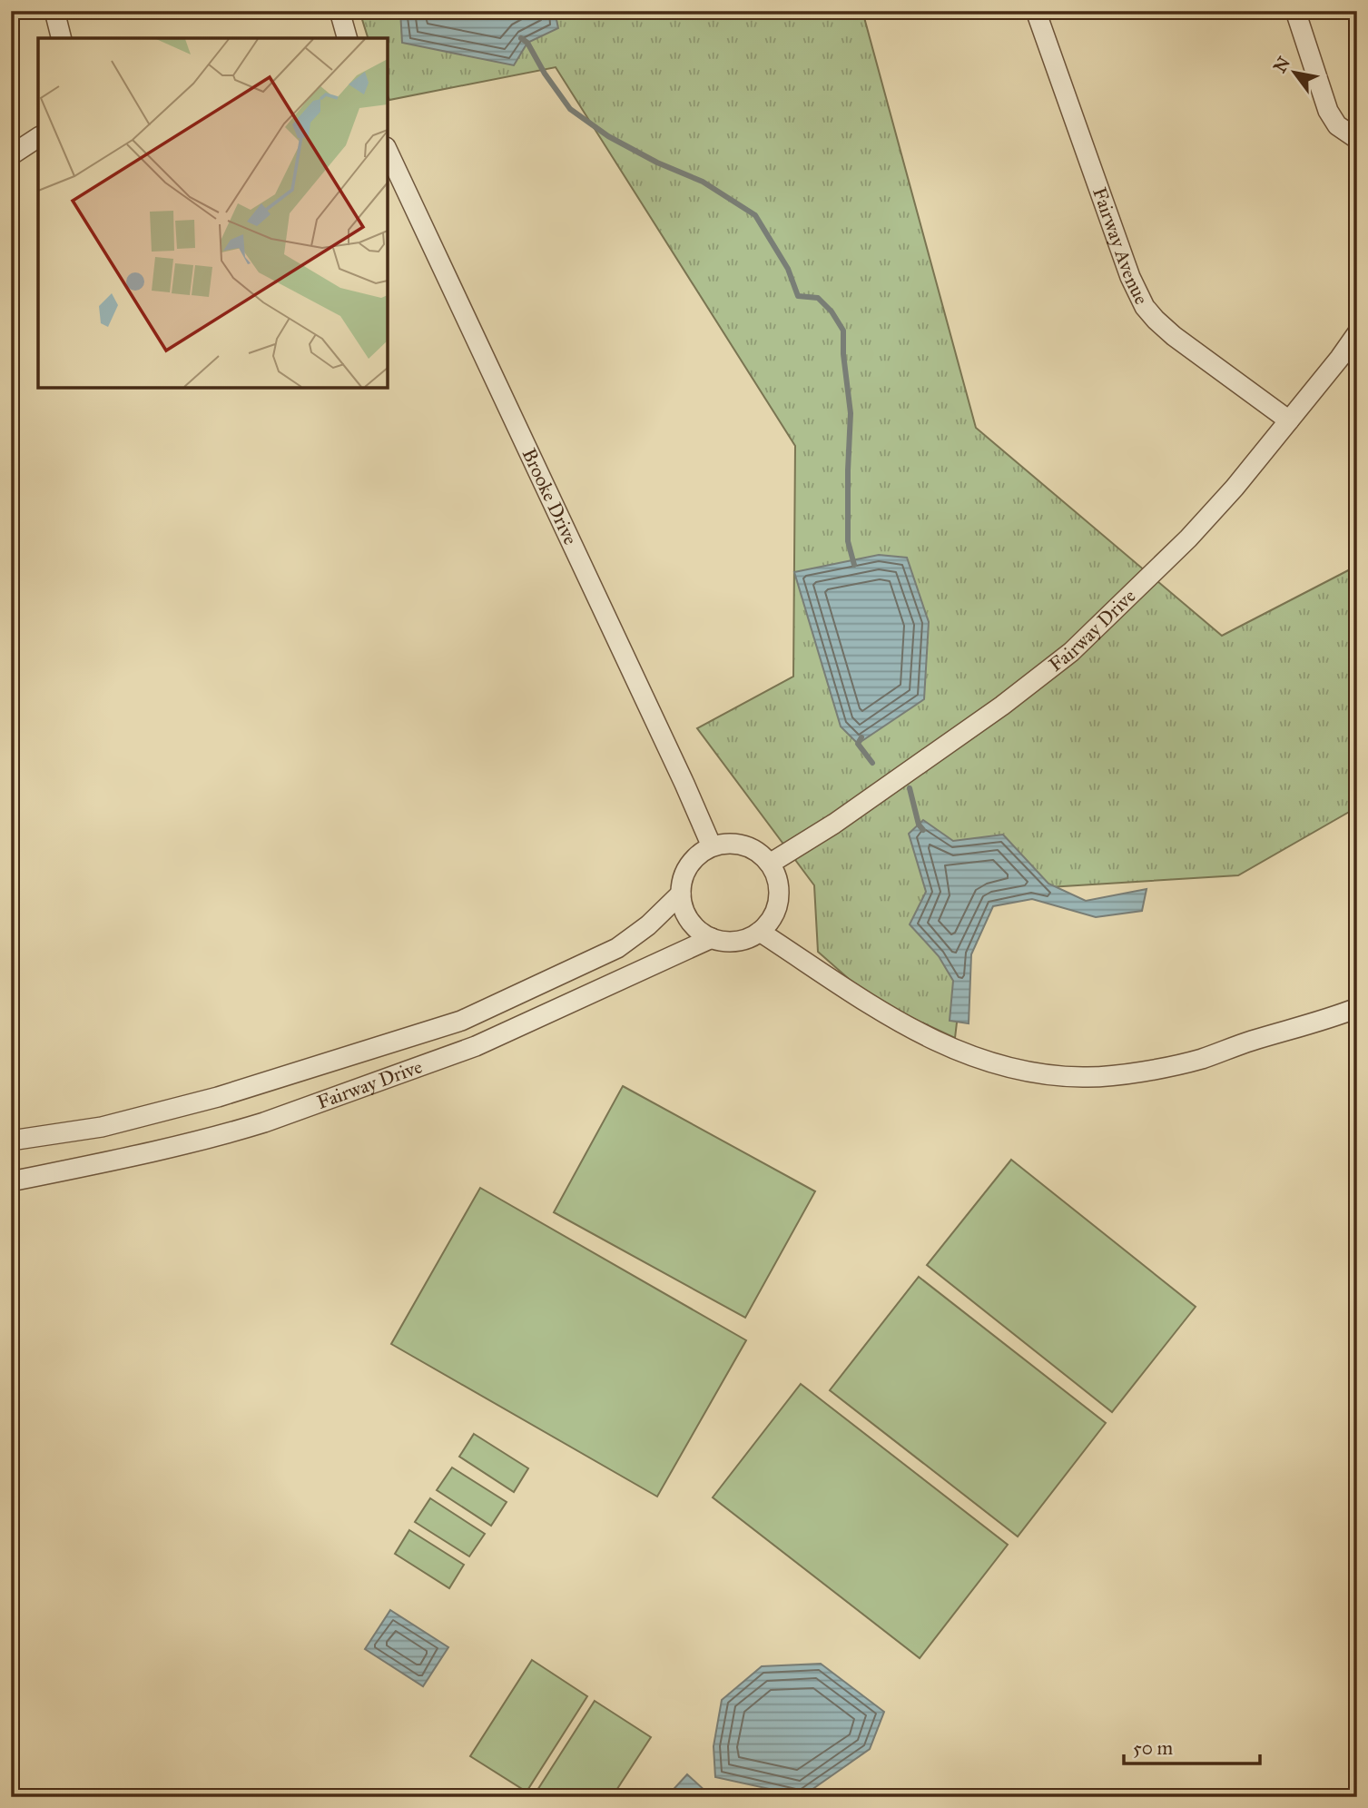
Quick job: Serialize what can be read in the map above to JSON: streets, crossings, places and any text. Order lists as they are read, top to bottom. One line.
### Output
{"streets":{"street":["Fairway Avenue","Brooke Drive","Fairway Drive"]},"crossings":[["Fairway Avenue","Fairway Drive"],["Brooke Drive","Fairway Drive"]],"scale_bar":"50 m","north":"top left"}
